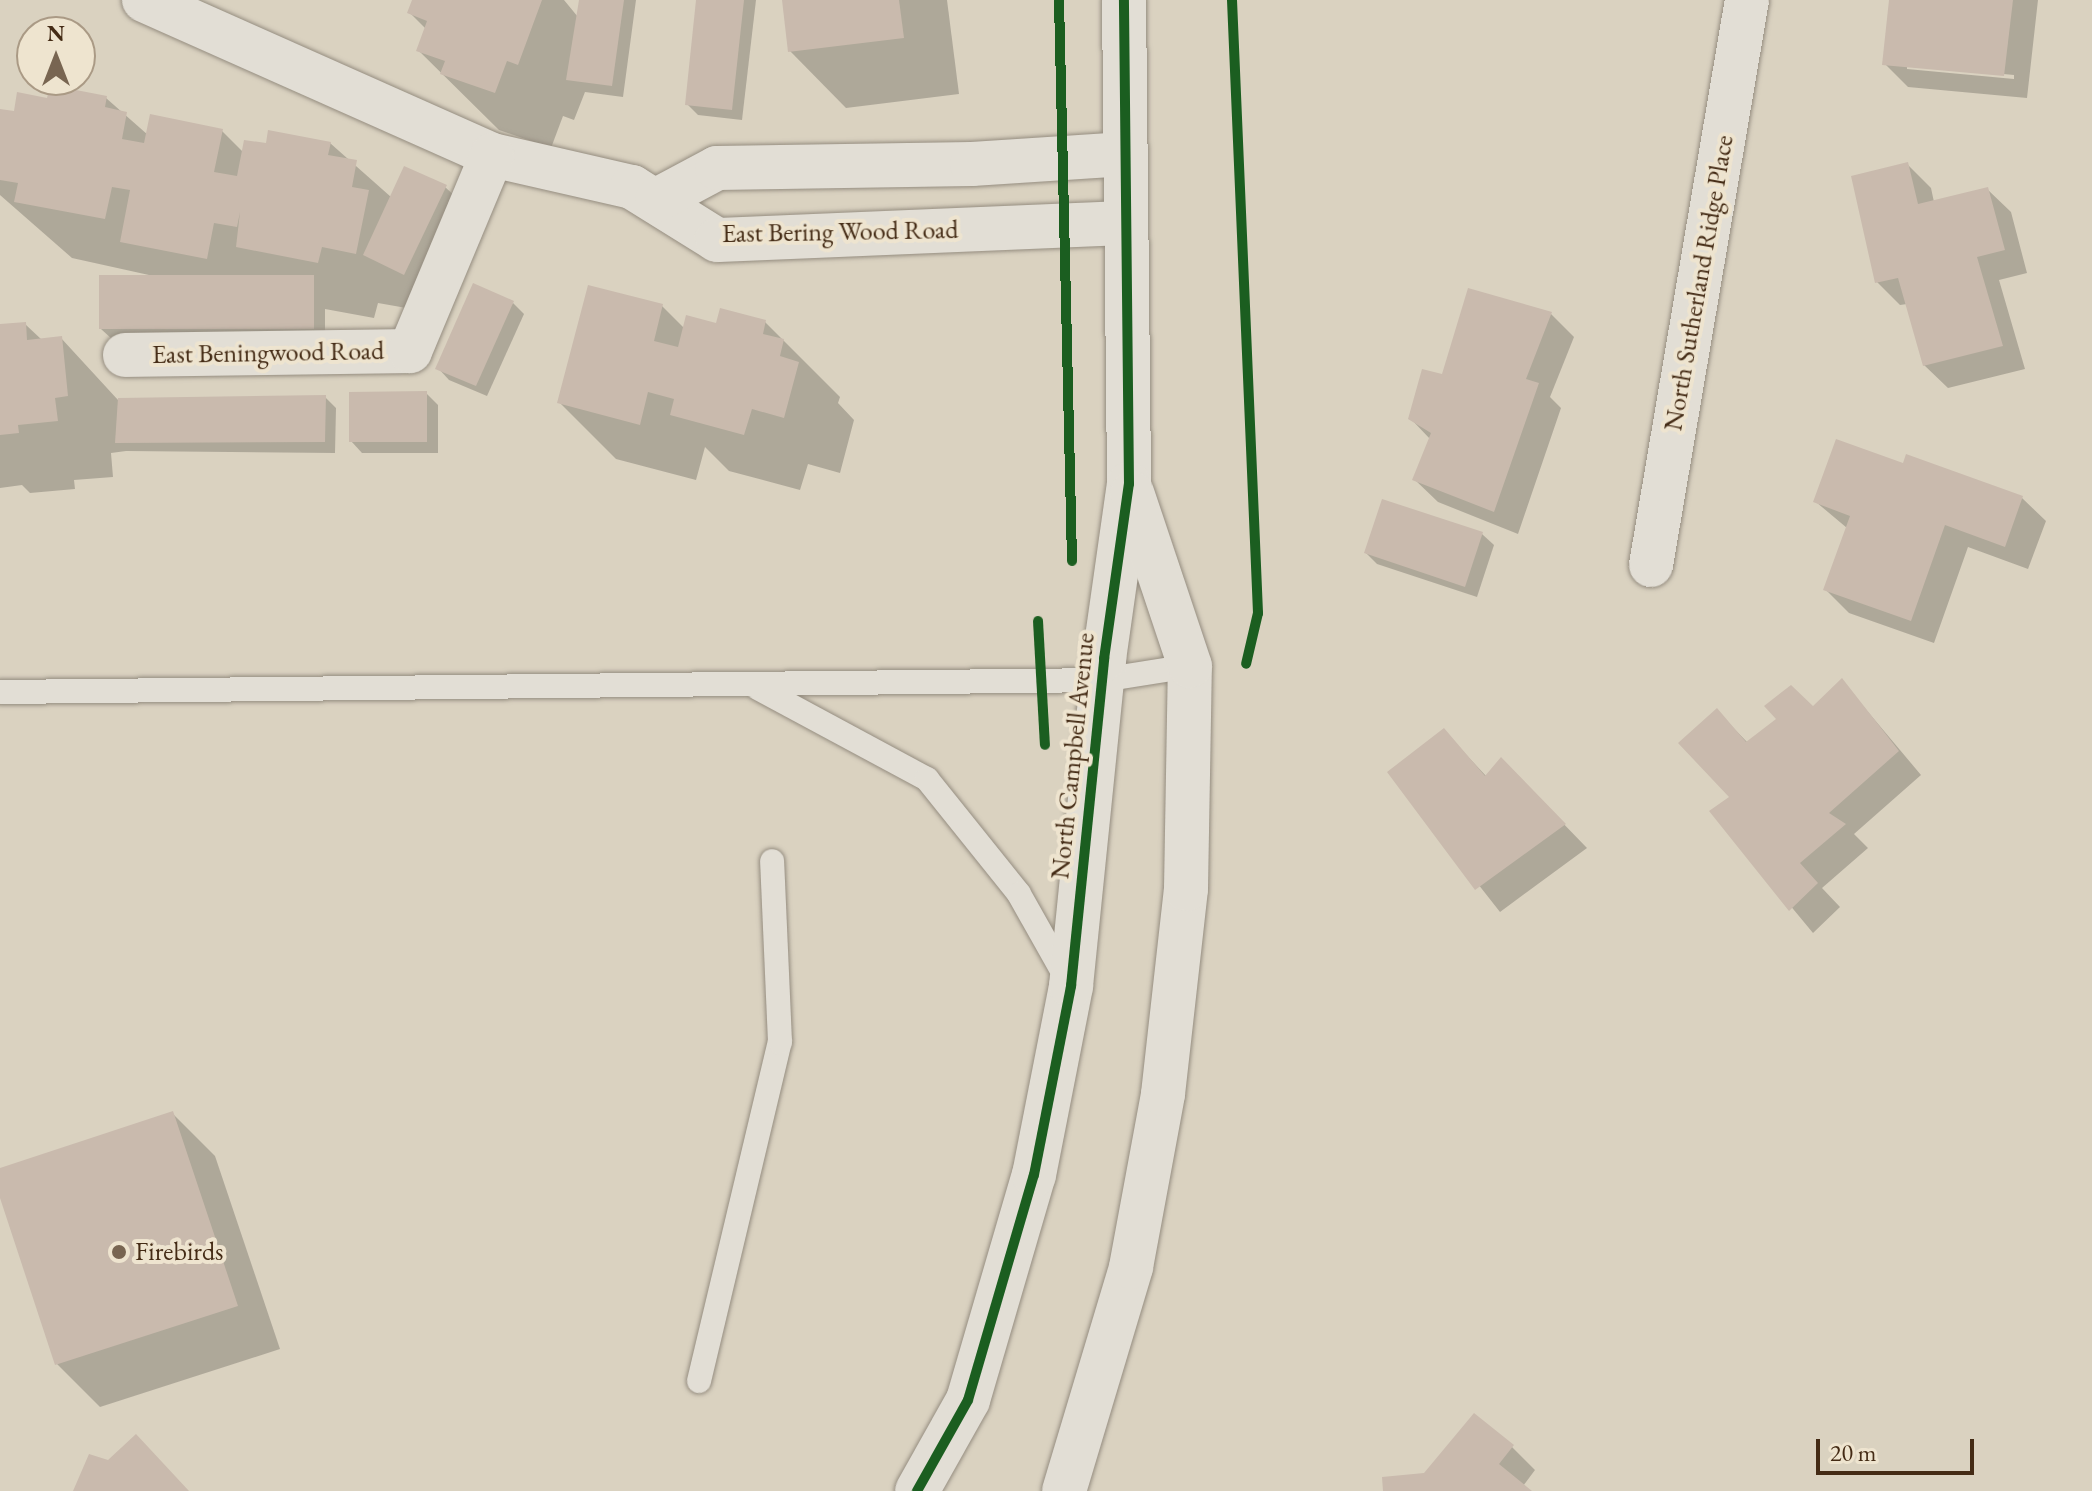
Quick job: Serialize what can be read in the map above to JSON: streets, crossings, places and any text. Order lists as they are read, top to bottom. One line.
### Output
{"streets":{"street":["East Bering Wood Road","North Sutherland Ridge Place","East Beningwood Road","North Campbell Avenue"]},"crossings":[["East Bering Wood Road","East Beningwood Road"],["East Bering Wood Road","North Campbell Avenue"]],"places":["Firebirds"],"scale_bar":"20 m","north":"top"}
